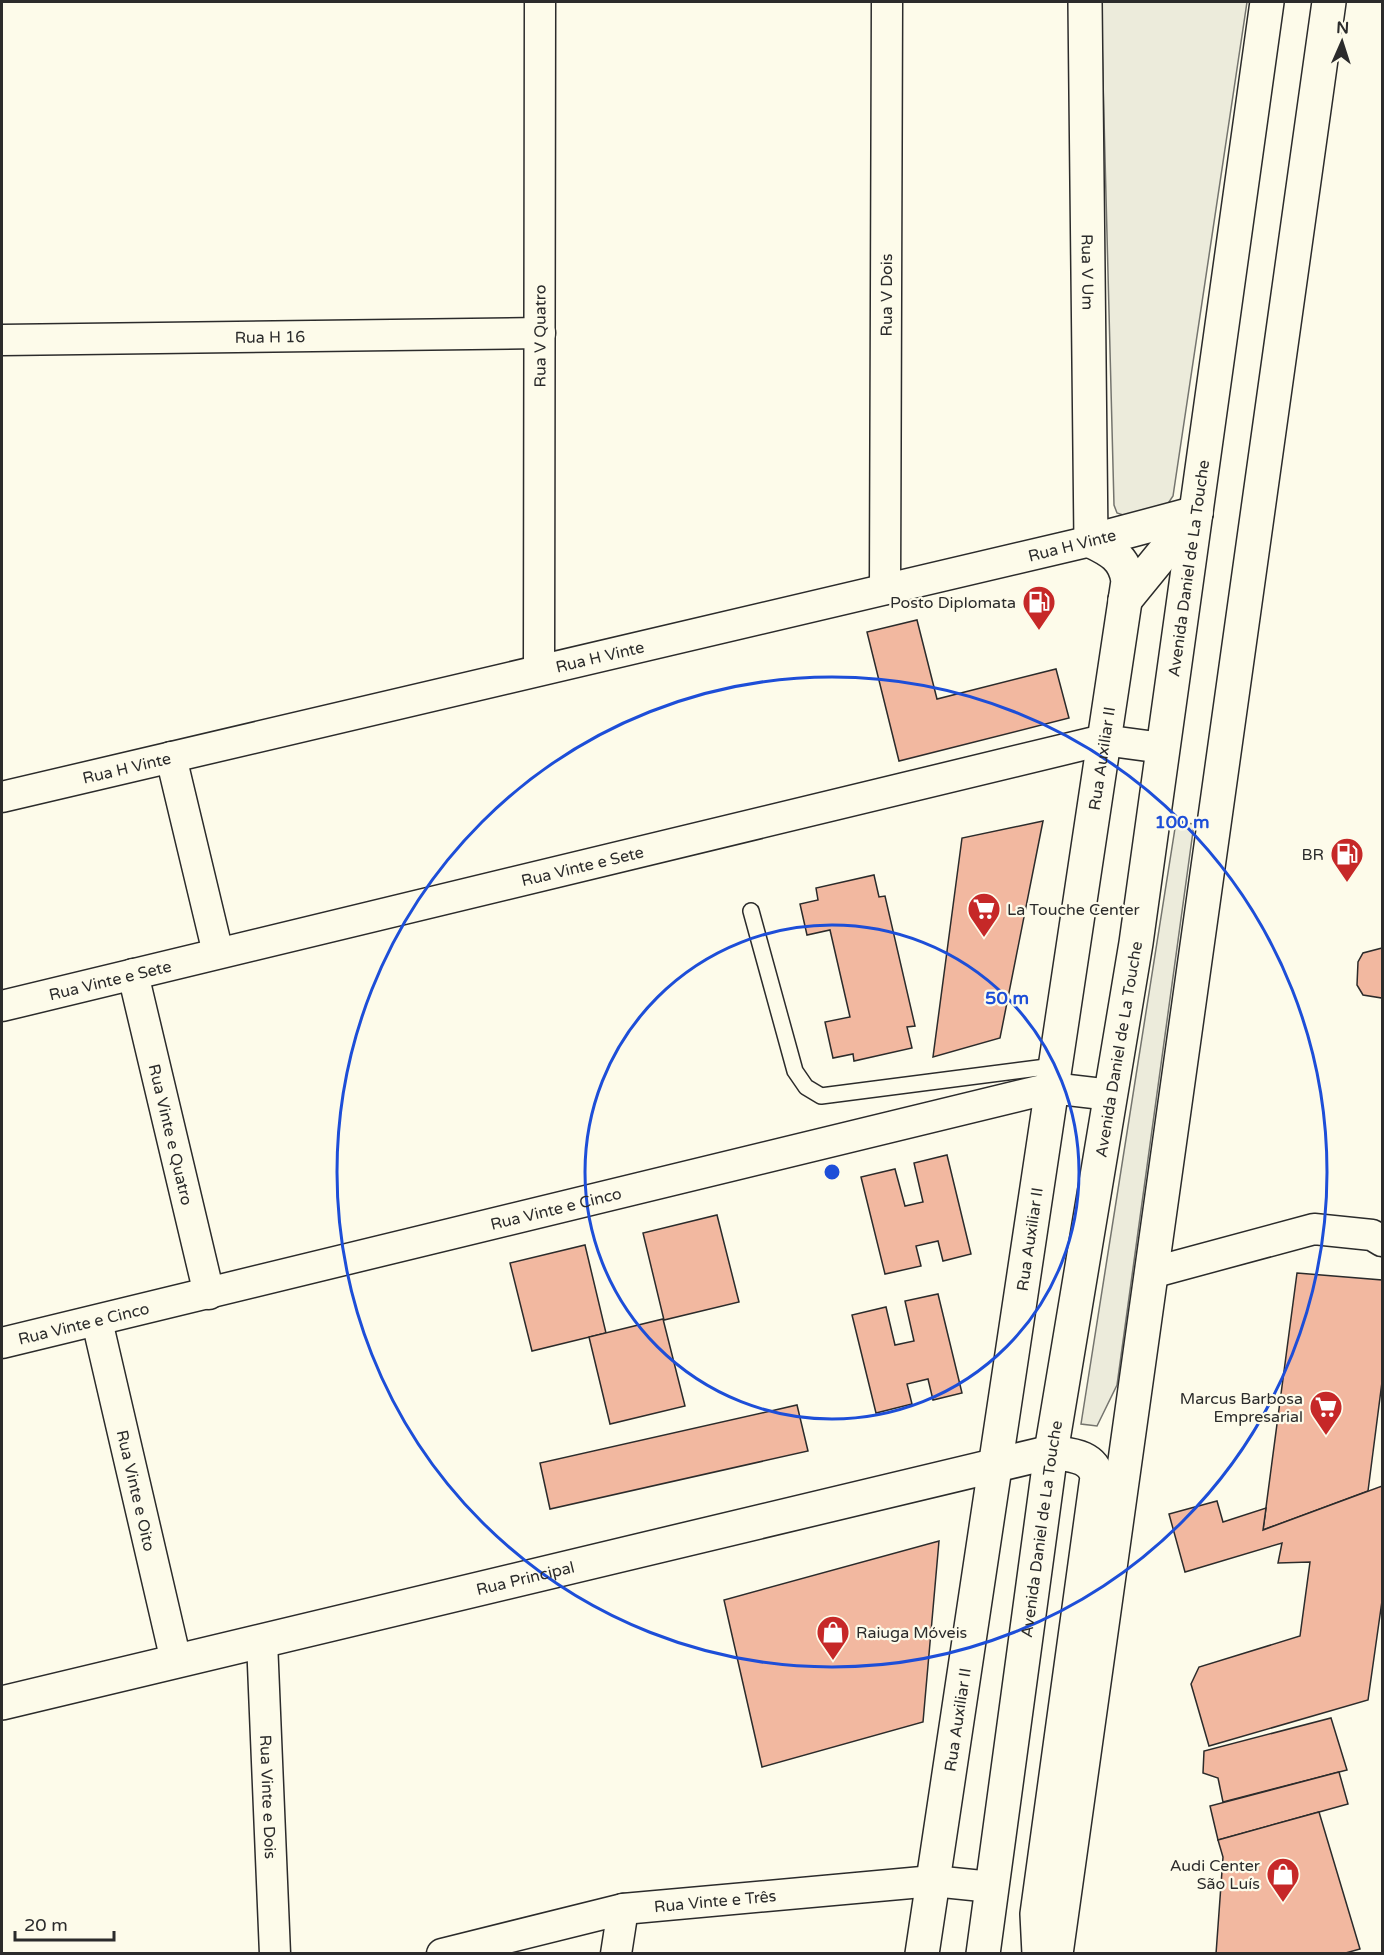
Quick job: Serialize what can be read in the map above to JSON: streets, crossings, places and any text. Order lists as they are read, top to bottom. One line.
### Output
{"streets":{"main road":["Rua V Um","Rua H Vinte","Avenida Daniel de La Touche","Rua Auxiliar II","Rua Principal"],"street":["Rua V Dois","Rua V Quatro","Rua H 16","Rua Vinte e Sete","Rua Vinte e Quatro","Rua Vinte e Cinco","Rua Vinte e Oito","Rua Vinte e Dois","Rua Vinte e Três"]},"crossings":[["Rua V Um","Rua H Vinte"],["Rua V Um","Rua Auxiliar II"],["Rua V Dois","Rua H Vinte"],["Rua V Quatro","Rua H 16"],["Rua V Quatro","Rua H Vinte"],["Rua H Vinte","Avenida Daniel de La Touche"],["Rua H Vinte","Rua Auxiliar II"],["Avenida Daniel de La Touche","Rua Vinte e Sete"],["Avenida Daniel de La Touche","Rua Vinte e Cinco"],["Avenida Daniel de La Touche","Rua Principal"],["Avenida Daniel de La Touche","Rua Vinte e Três"],["Rua Auxiliar II","Rua Vinte e Sete"],["Rua Auxiliar II","Rua Vinte e Cinco"],["Rua Auxiliar II","Rua Principal"],["Rua Auxiliar II","Rua Vinte e Três"],["Rua Vinte e Sete","Rua Vinte e Quatro"],["Rua Vinte e Quatro","Rua Vinte e Cinco"],["Rua Vinte e Cinco","Rua Vinte e Oito"],["Rua Vinte e Oito","Rua Principal"],["Rua Principal","Rua Vinte e Dois"]],"places":{"fuel station":["Posto Diplomata","BR"],"supermarket":["La Touche Center","Marcus Barbosa Empresarial"],"shop":["Raiuga Móveis","Audi Center São Luís"]},"scale_bar":"20 m","north":"top","rings":["100 m","50 m"]}
